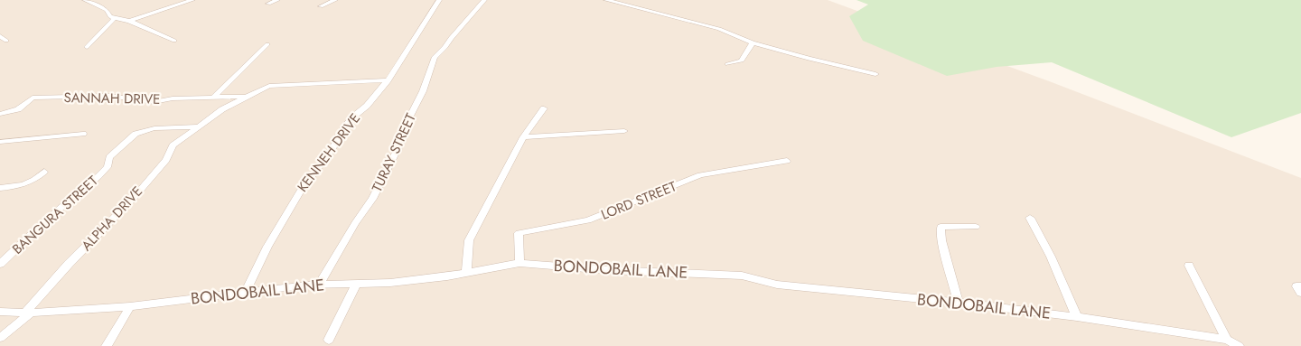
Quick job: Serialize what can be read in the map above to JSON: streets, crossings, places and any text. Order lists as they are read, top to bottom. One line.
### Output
{"streets":{"street":["SANNAH DRIVE","KENNEH DRIVE","TURAY STREET","LORD STREET","BANGURA STREET","ALPHA DRIVE","BONDOBAIL LANE"]},"crossings":[["KENNEH DRIVE","BONDOBAIL LANE"],["TURAY STREET","BONDOBAIL LANE"],["LORD STREET","BONDOBAIL LANE"],["BANGURA STREET","ALPHA DRIVE"],["ALPHA DRIVE","BONDOBAIL LANE"]]}
